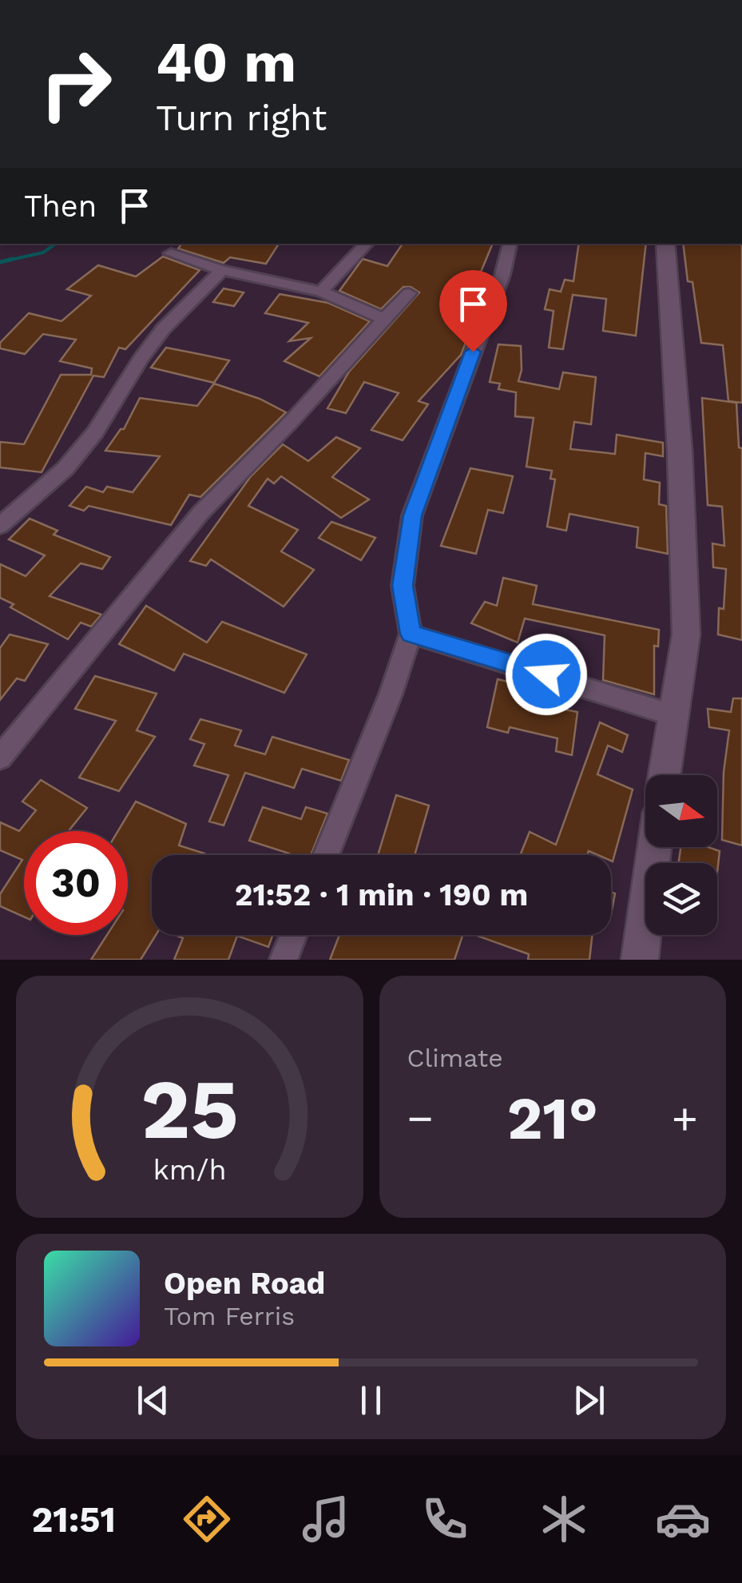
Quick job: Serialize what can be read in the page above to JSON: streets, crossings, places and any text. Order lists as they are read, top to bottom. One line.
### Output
{"north":"right","page":{"turn":["40 m","Turn right"],"then":"Then","limit":"30","trip":"21:52 · 1 min · 190 m","tile":"Climate","heat":["−","21°","+"],"song":["Open Road","Tom Ferris"],"tabs":"21:51","gauge":["25","km/h"]}}
